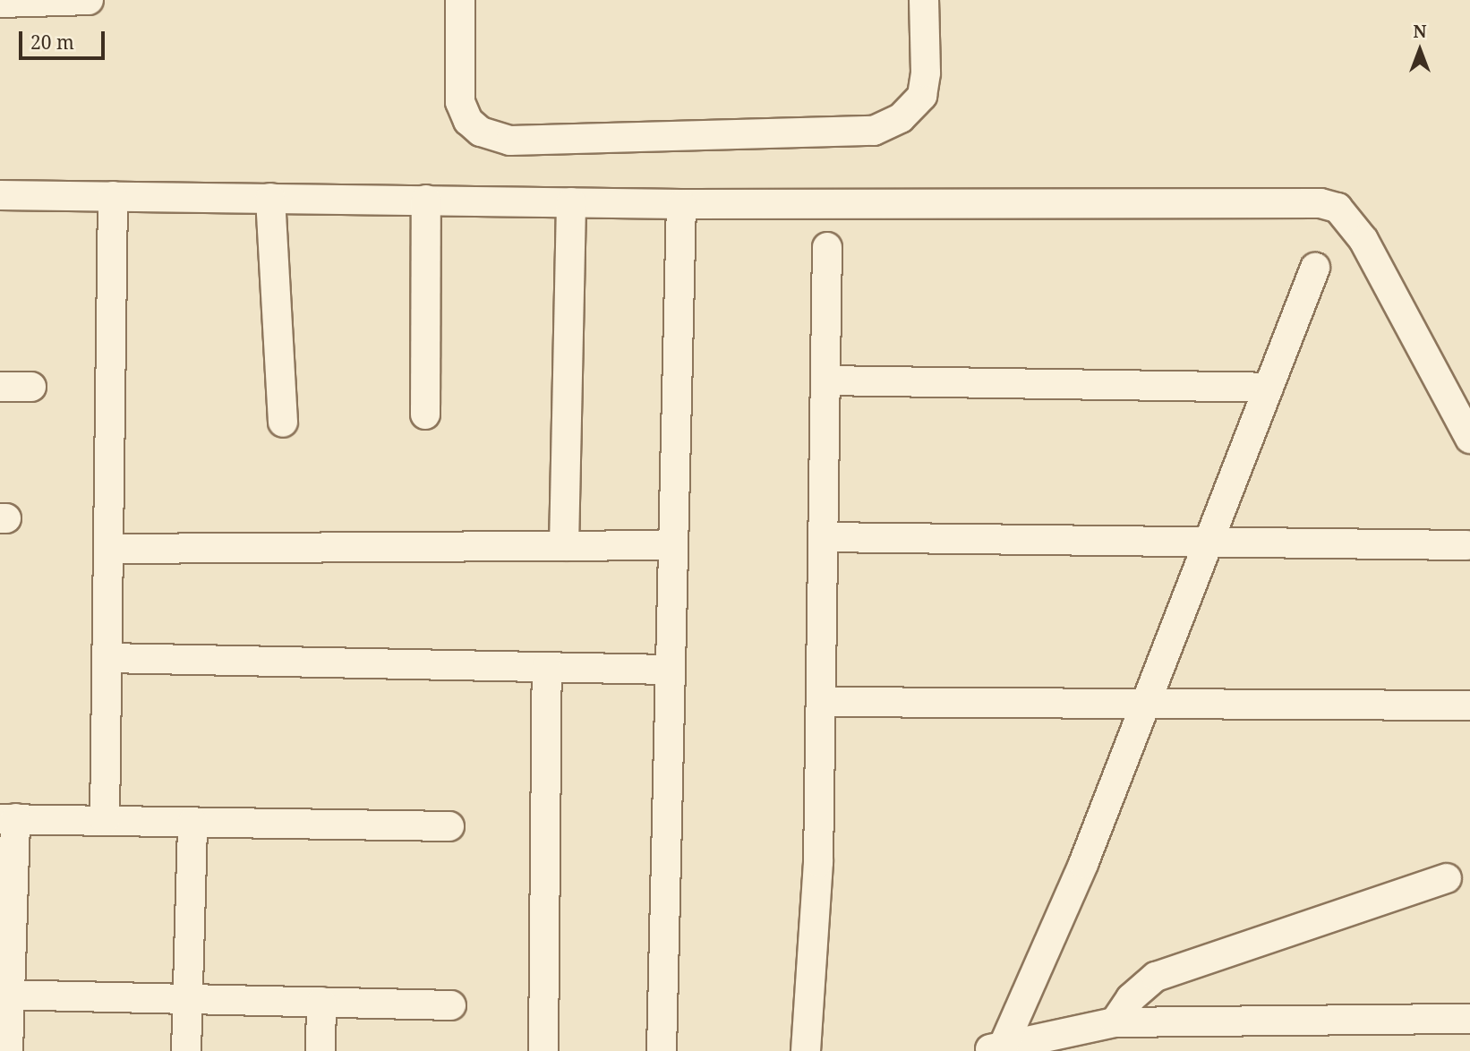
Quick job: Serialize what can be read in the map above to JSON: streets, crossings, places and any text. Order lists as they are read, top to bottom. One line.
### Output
{"scale_bar":"20 m","north":"top"}
